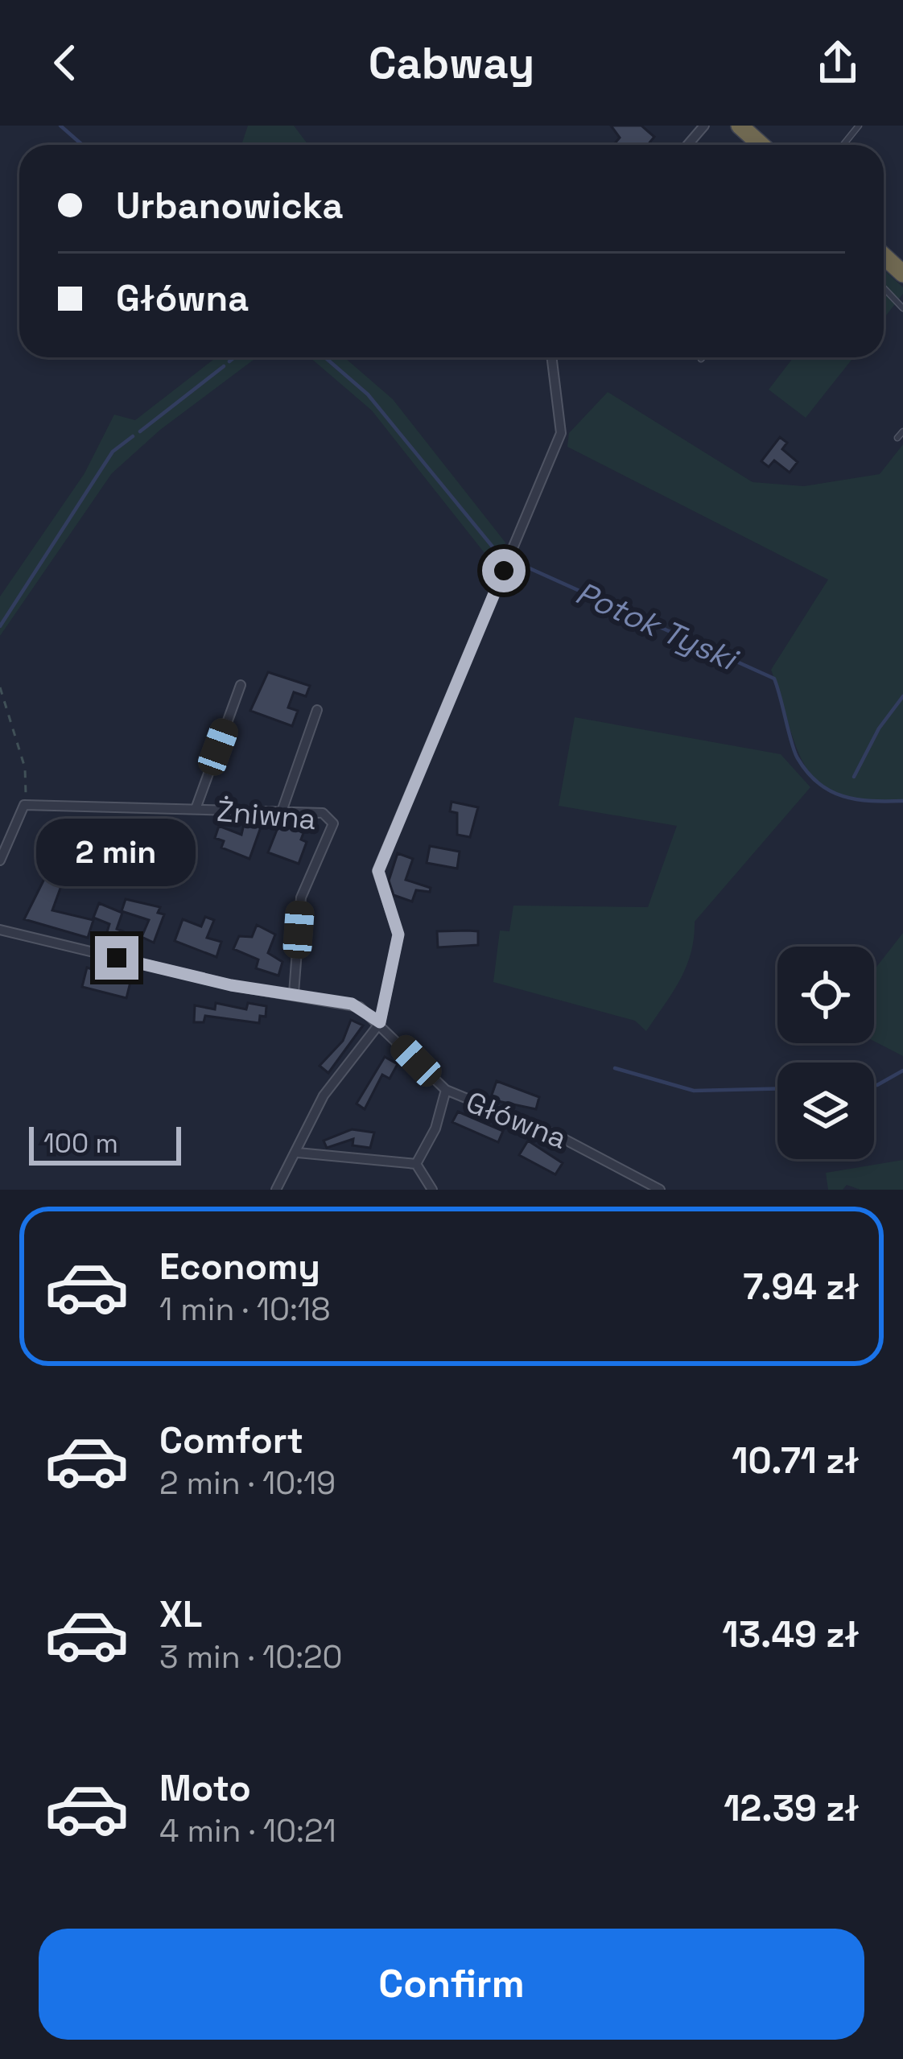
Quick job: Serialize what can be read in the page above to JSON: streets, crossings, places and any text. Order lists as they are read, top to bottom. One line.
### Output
{"streets":{"street":["Żniwna","Główna"]},"crossings":[["Żniwna","Główna"]],"water":["Potok Tyski"],"scale_bar":"100 m","page":{"header":"Cabway","banner":["Urbanowicka","Główna"],"bubble":"2 min","scale":"100 m","list":[{"name":"Economy","note":"1 min · 10:18","value":"7.94 zł"},{"name":"Comfort","note":"2 min · 10:19","value":"10.71 zł"},{"name":"XL","note":"3 min · 10:20","value":"13.49 zł"},{"name":"Moto","note":"4 min · 10:21","value":"12.39 zł"}],"buttons":"Confirm"}}
